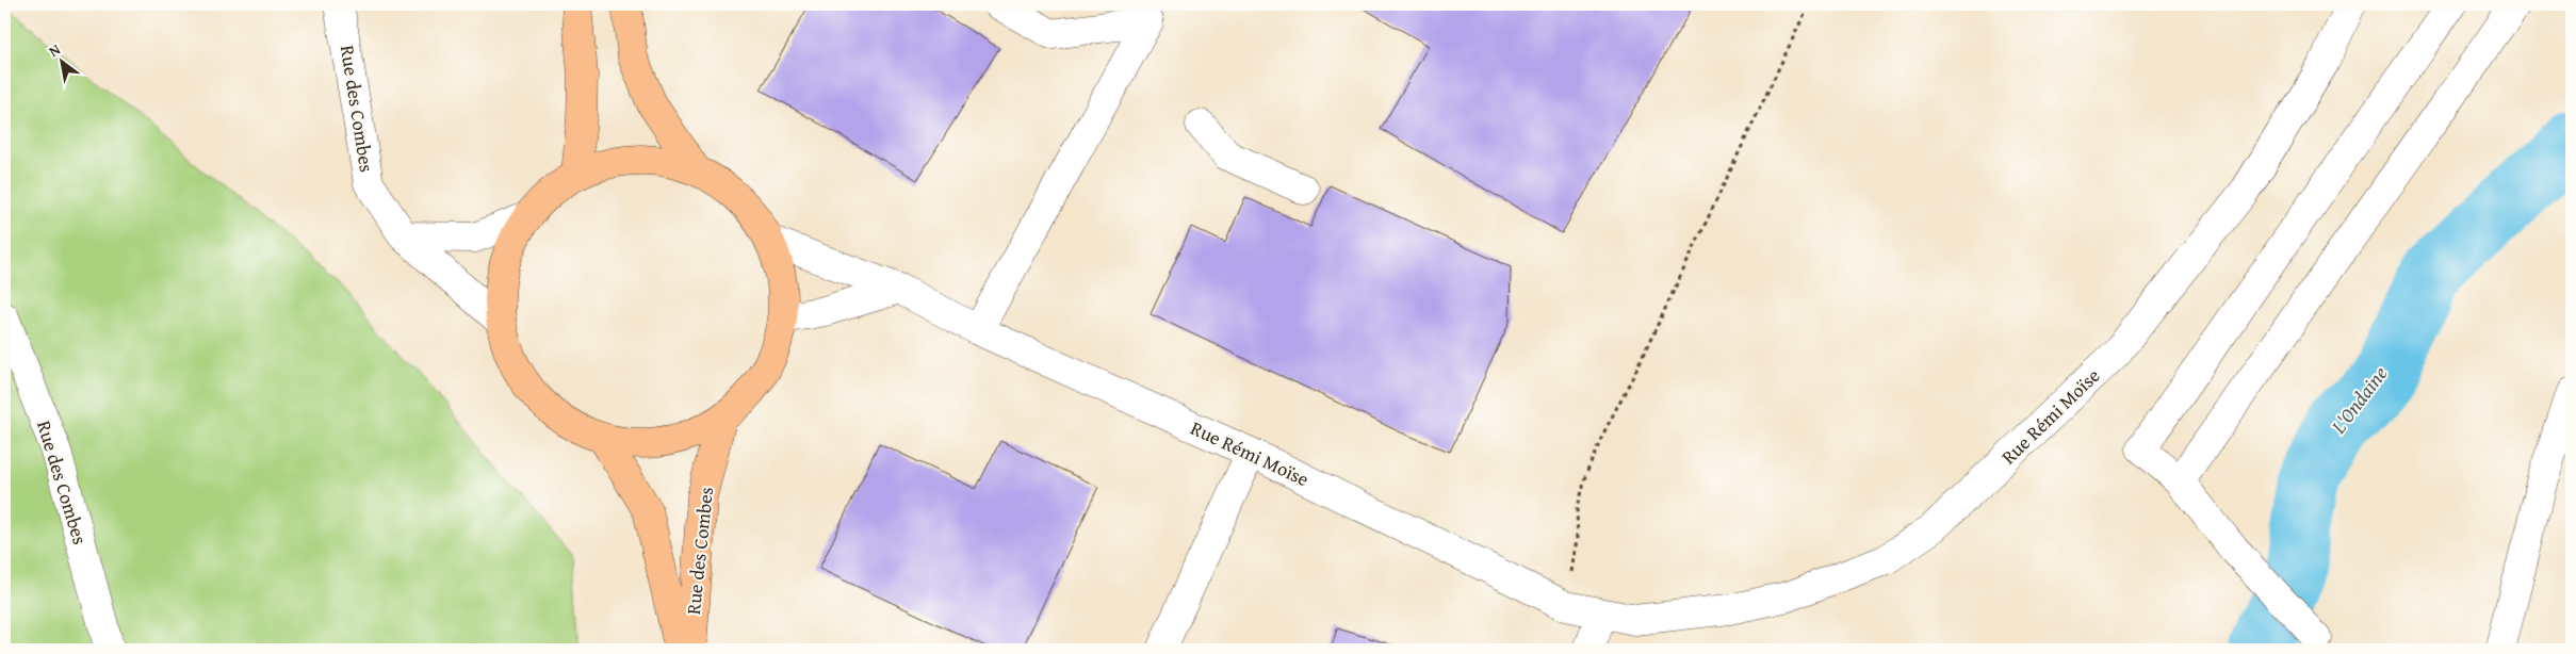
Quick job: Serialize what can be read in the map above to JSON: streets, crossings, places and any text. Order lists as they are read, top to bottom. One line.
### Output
{"streets":{"main road":["Rue des Combes"],"street":["Rue Rémi Moïse"]},"water":["L'Ondaine"],"north":"top left"}
